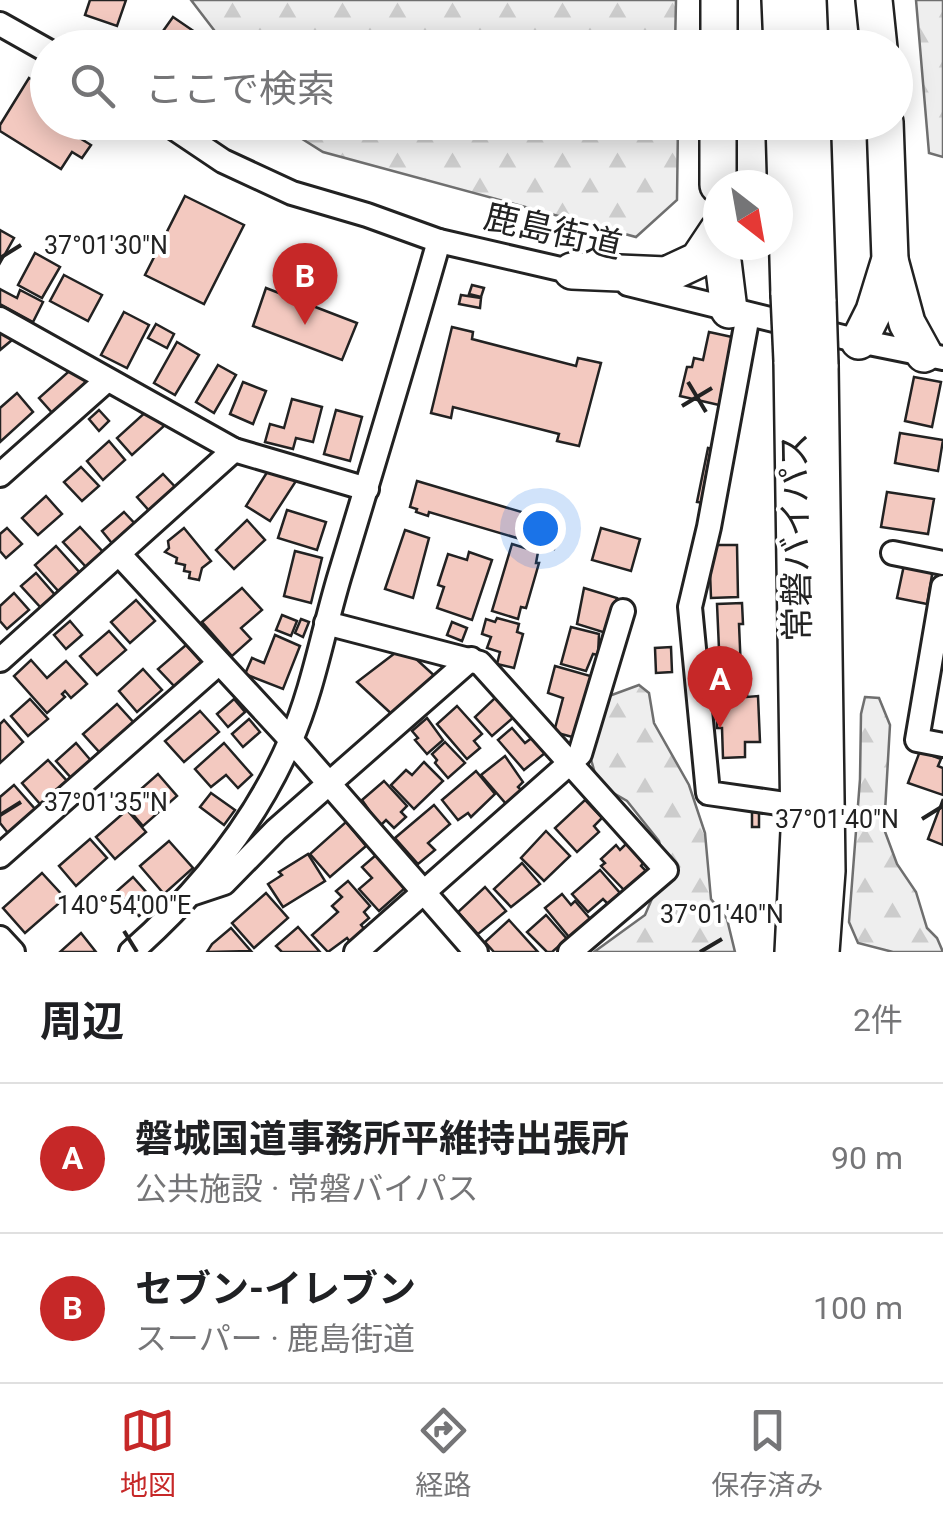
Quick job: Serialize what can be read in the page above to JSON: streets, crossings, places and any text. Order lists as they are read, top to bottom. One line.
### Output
{"streets":{"highway":["常磐バイパス"],"street":["鹿島街道"]},"north":"bottom right","page":{"search":"ここで検索","pins":["B","A"],"heading":["周辺","2件"],"list":[{"mark":"A","name":"磐城国道事務所平維持出張所","note":"公共施設 · 常磐バイパス","value":"90 m"},{"mark":"B","name":"セブン-イレブン","note":"スーパー · 鹿島街道","value":"100 m"}],"nav":["地図","経路","保存済み"]},"coordinates":["37°01'30\"N","37°01'35\"N","37°01'40\"N","140°54'00\"E"]}
